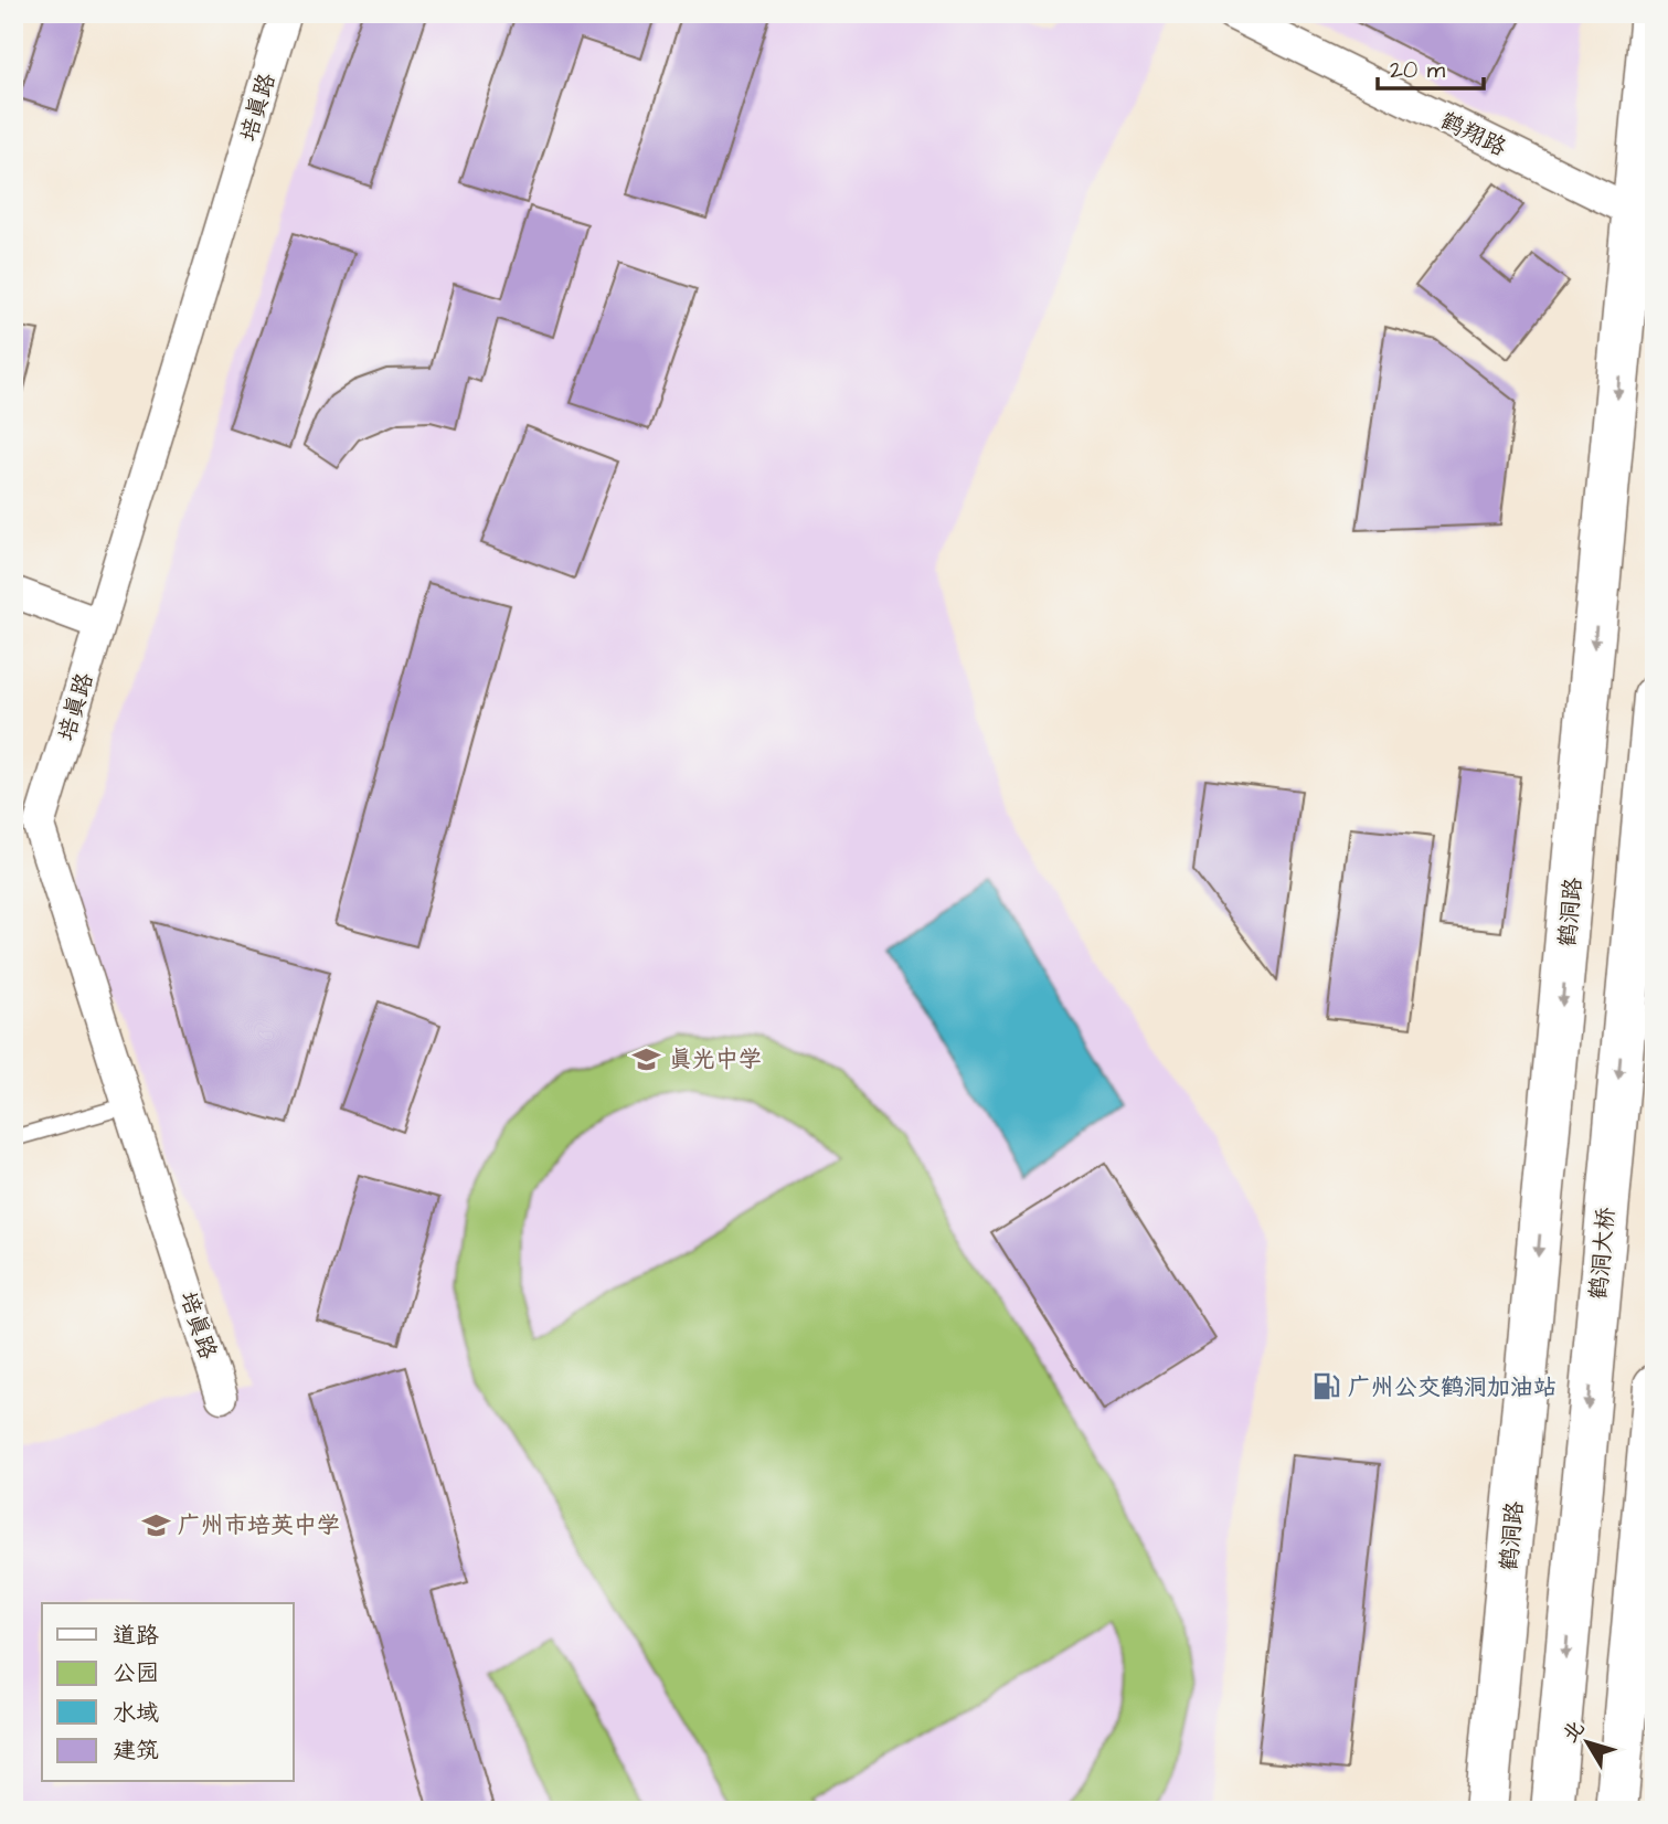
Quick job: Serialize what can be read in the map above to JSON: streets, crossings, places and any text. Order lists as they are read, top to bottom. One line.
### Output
{"streets":{"street":["培真路","鹤翔路","鹤洞路","鹤洞大桥"]},"crossings":[["鹤翔路","鹤洞路"]],"one_way":["鹤洞路"],"places":{"school or university":["真光中学","广州市培英中学"],"fuel station":["广州公交鹤洞加油站"]},"legend":["道路","公园","水域","建筑"],"scale_bar":"20 m","north":"top left"}
